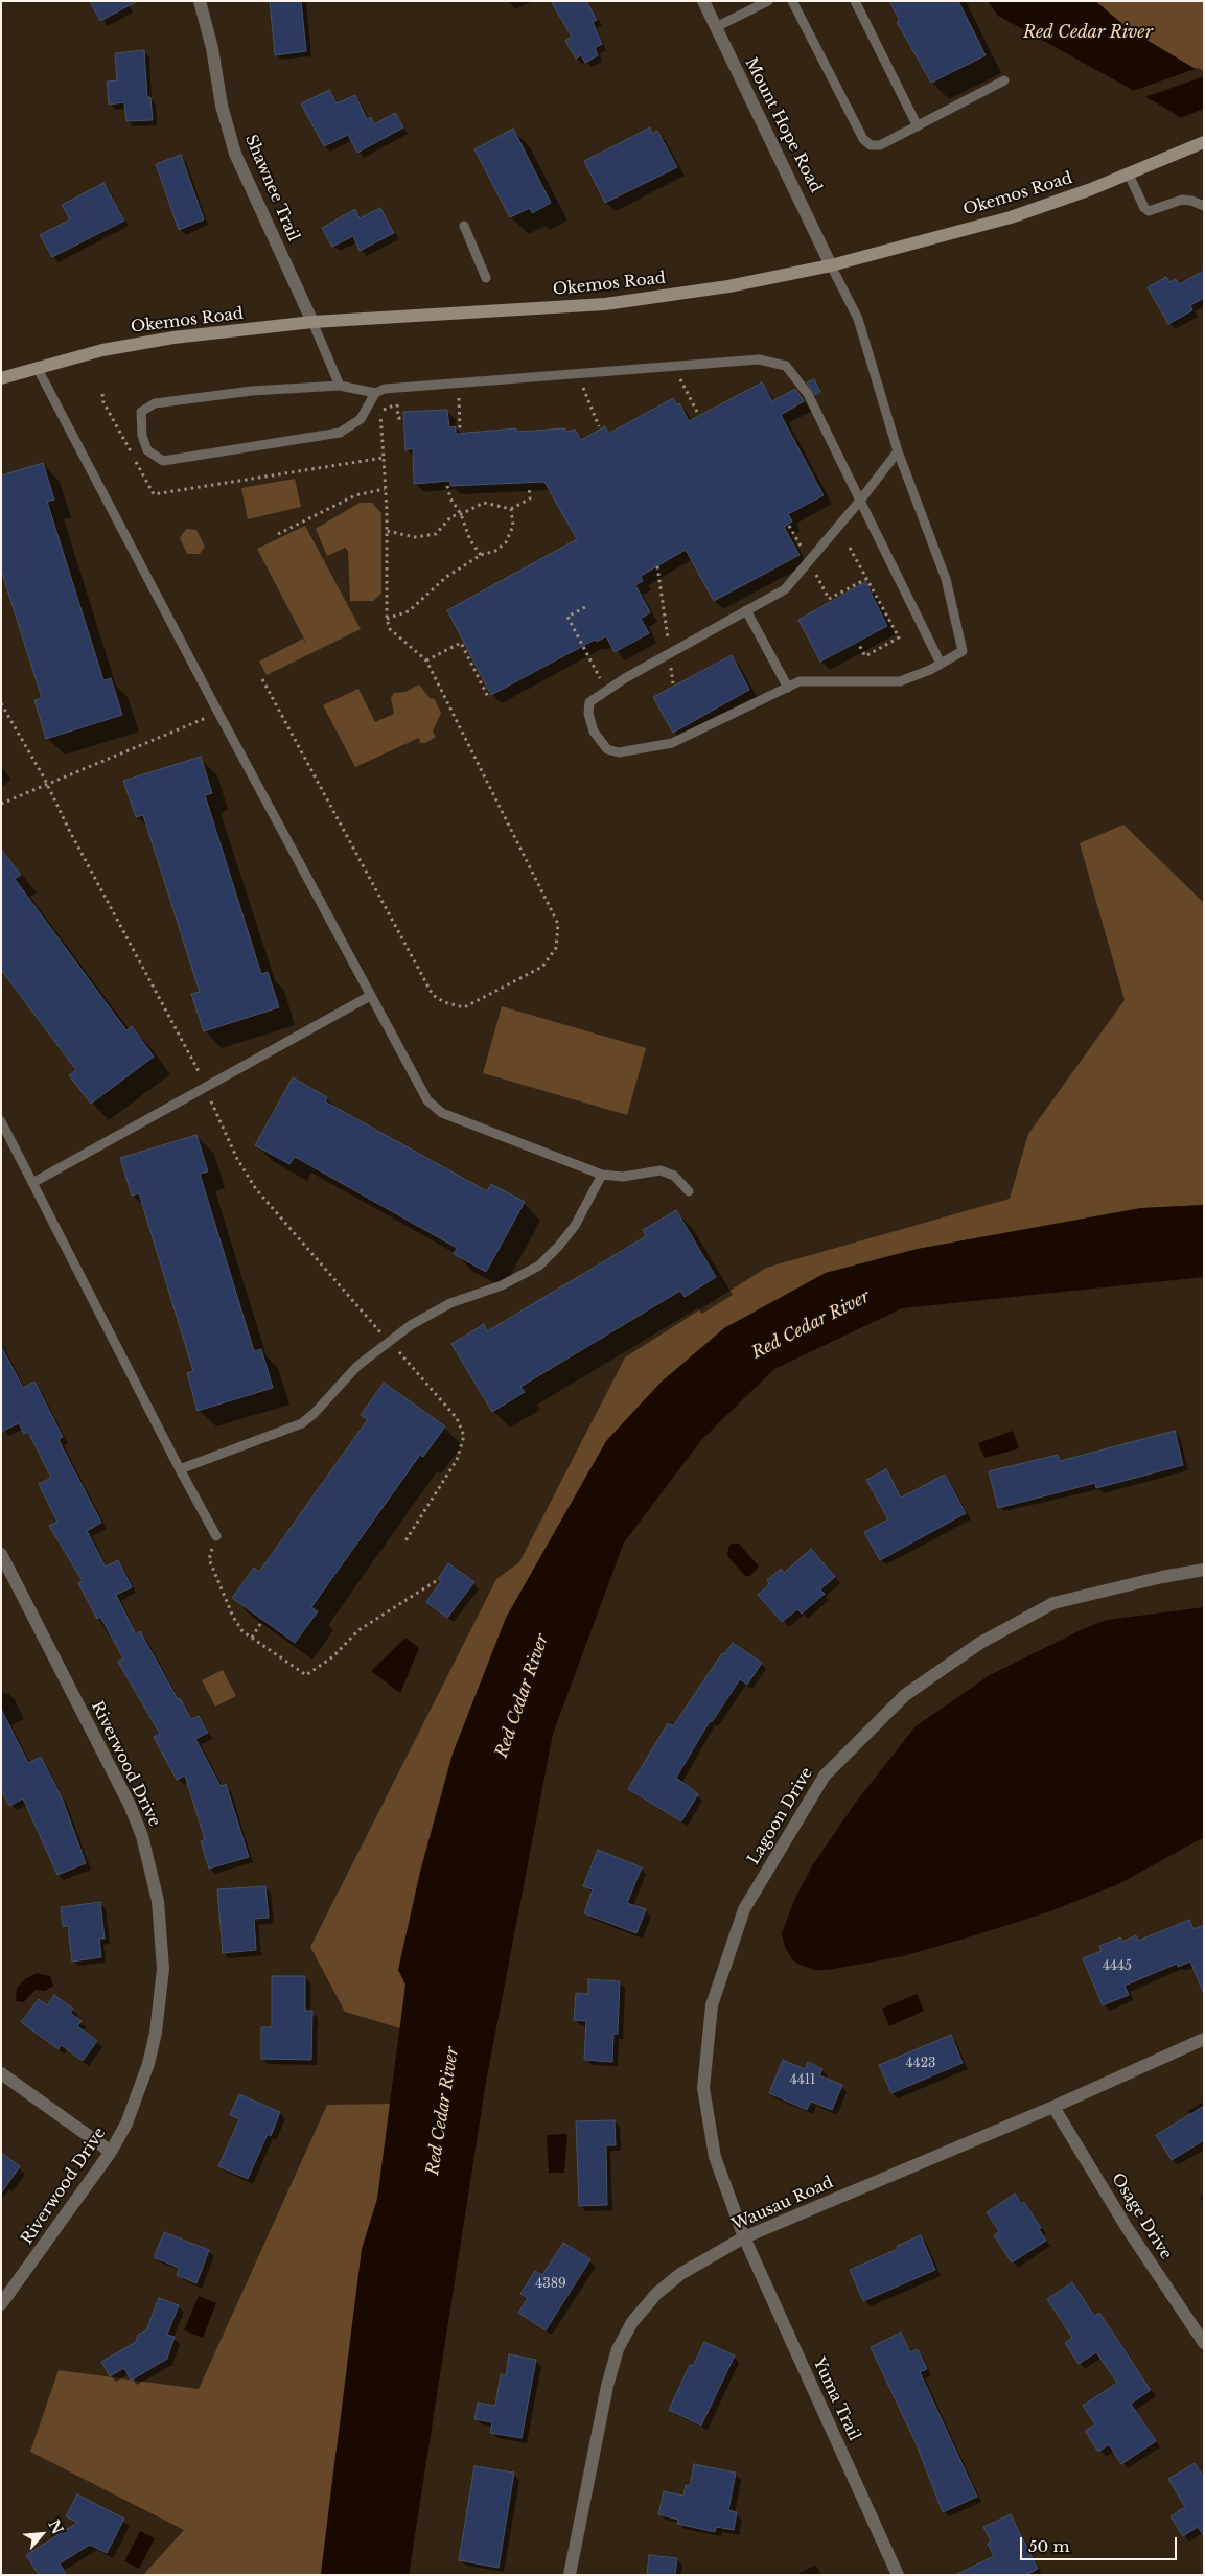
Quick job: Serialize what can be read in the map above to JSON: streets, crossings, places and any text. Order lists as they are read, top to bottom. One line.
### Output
{"streets":{"main road":["Okemos Road"],"street":["Mount Hope Road","Shawnee Trail","Riverwood Drive","Lagoon Drive","Wausau Road","Osage Drive","Yuma Trail"]},"crossings":[["Mount Hope Road","Okemos Road"],["Shawnee Trail","Okemos Road"],["Lagoon Drive","Wausau Road"],["Lagoon Drive","Yuma Trail"],["Wausau Road","Osage Drive"],["Wausau Road","Yuma Trail"]],"water":["Red Cedar River"],"house_numbers":["4445","4423","4411","4389"],"scale_bar":"50 m","north":"top right"}
